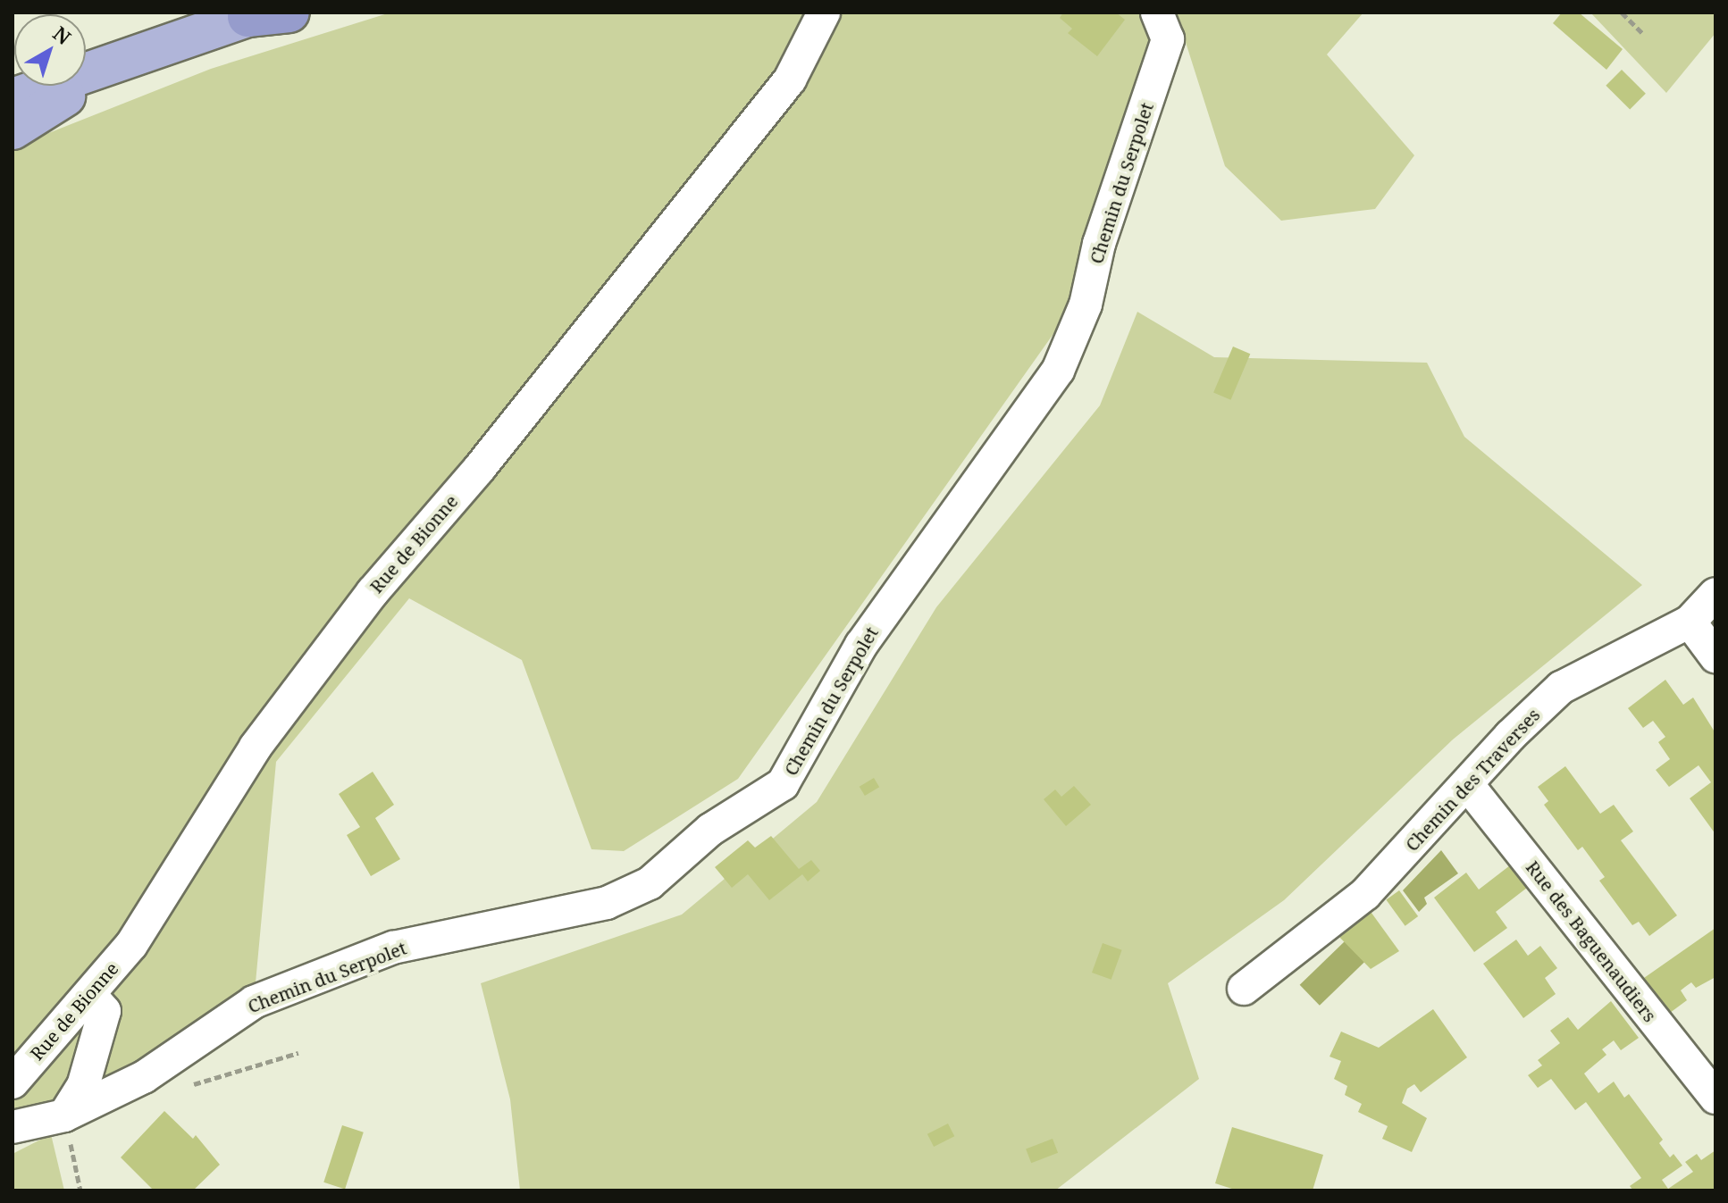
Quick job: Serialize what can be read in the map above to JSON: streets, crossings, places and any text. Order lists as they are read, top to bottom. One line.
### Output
{"streets":{"street":["Chemin du Serpolet","Rue de Bionne","Chemin des Traverses","Rue des Baguenaudiers"]},"crossings":[["Chemin des Traverses","Rue des Baguenaudiers"]],"north":"top right"}
